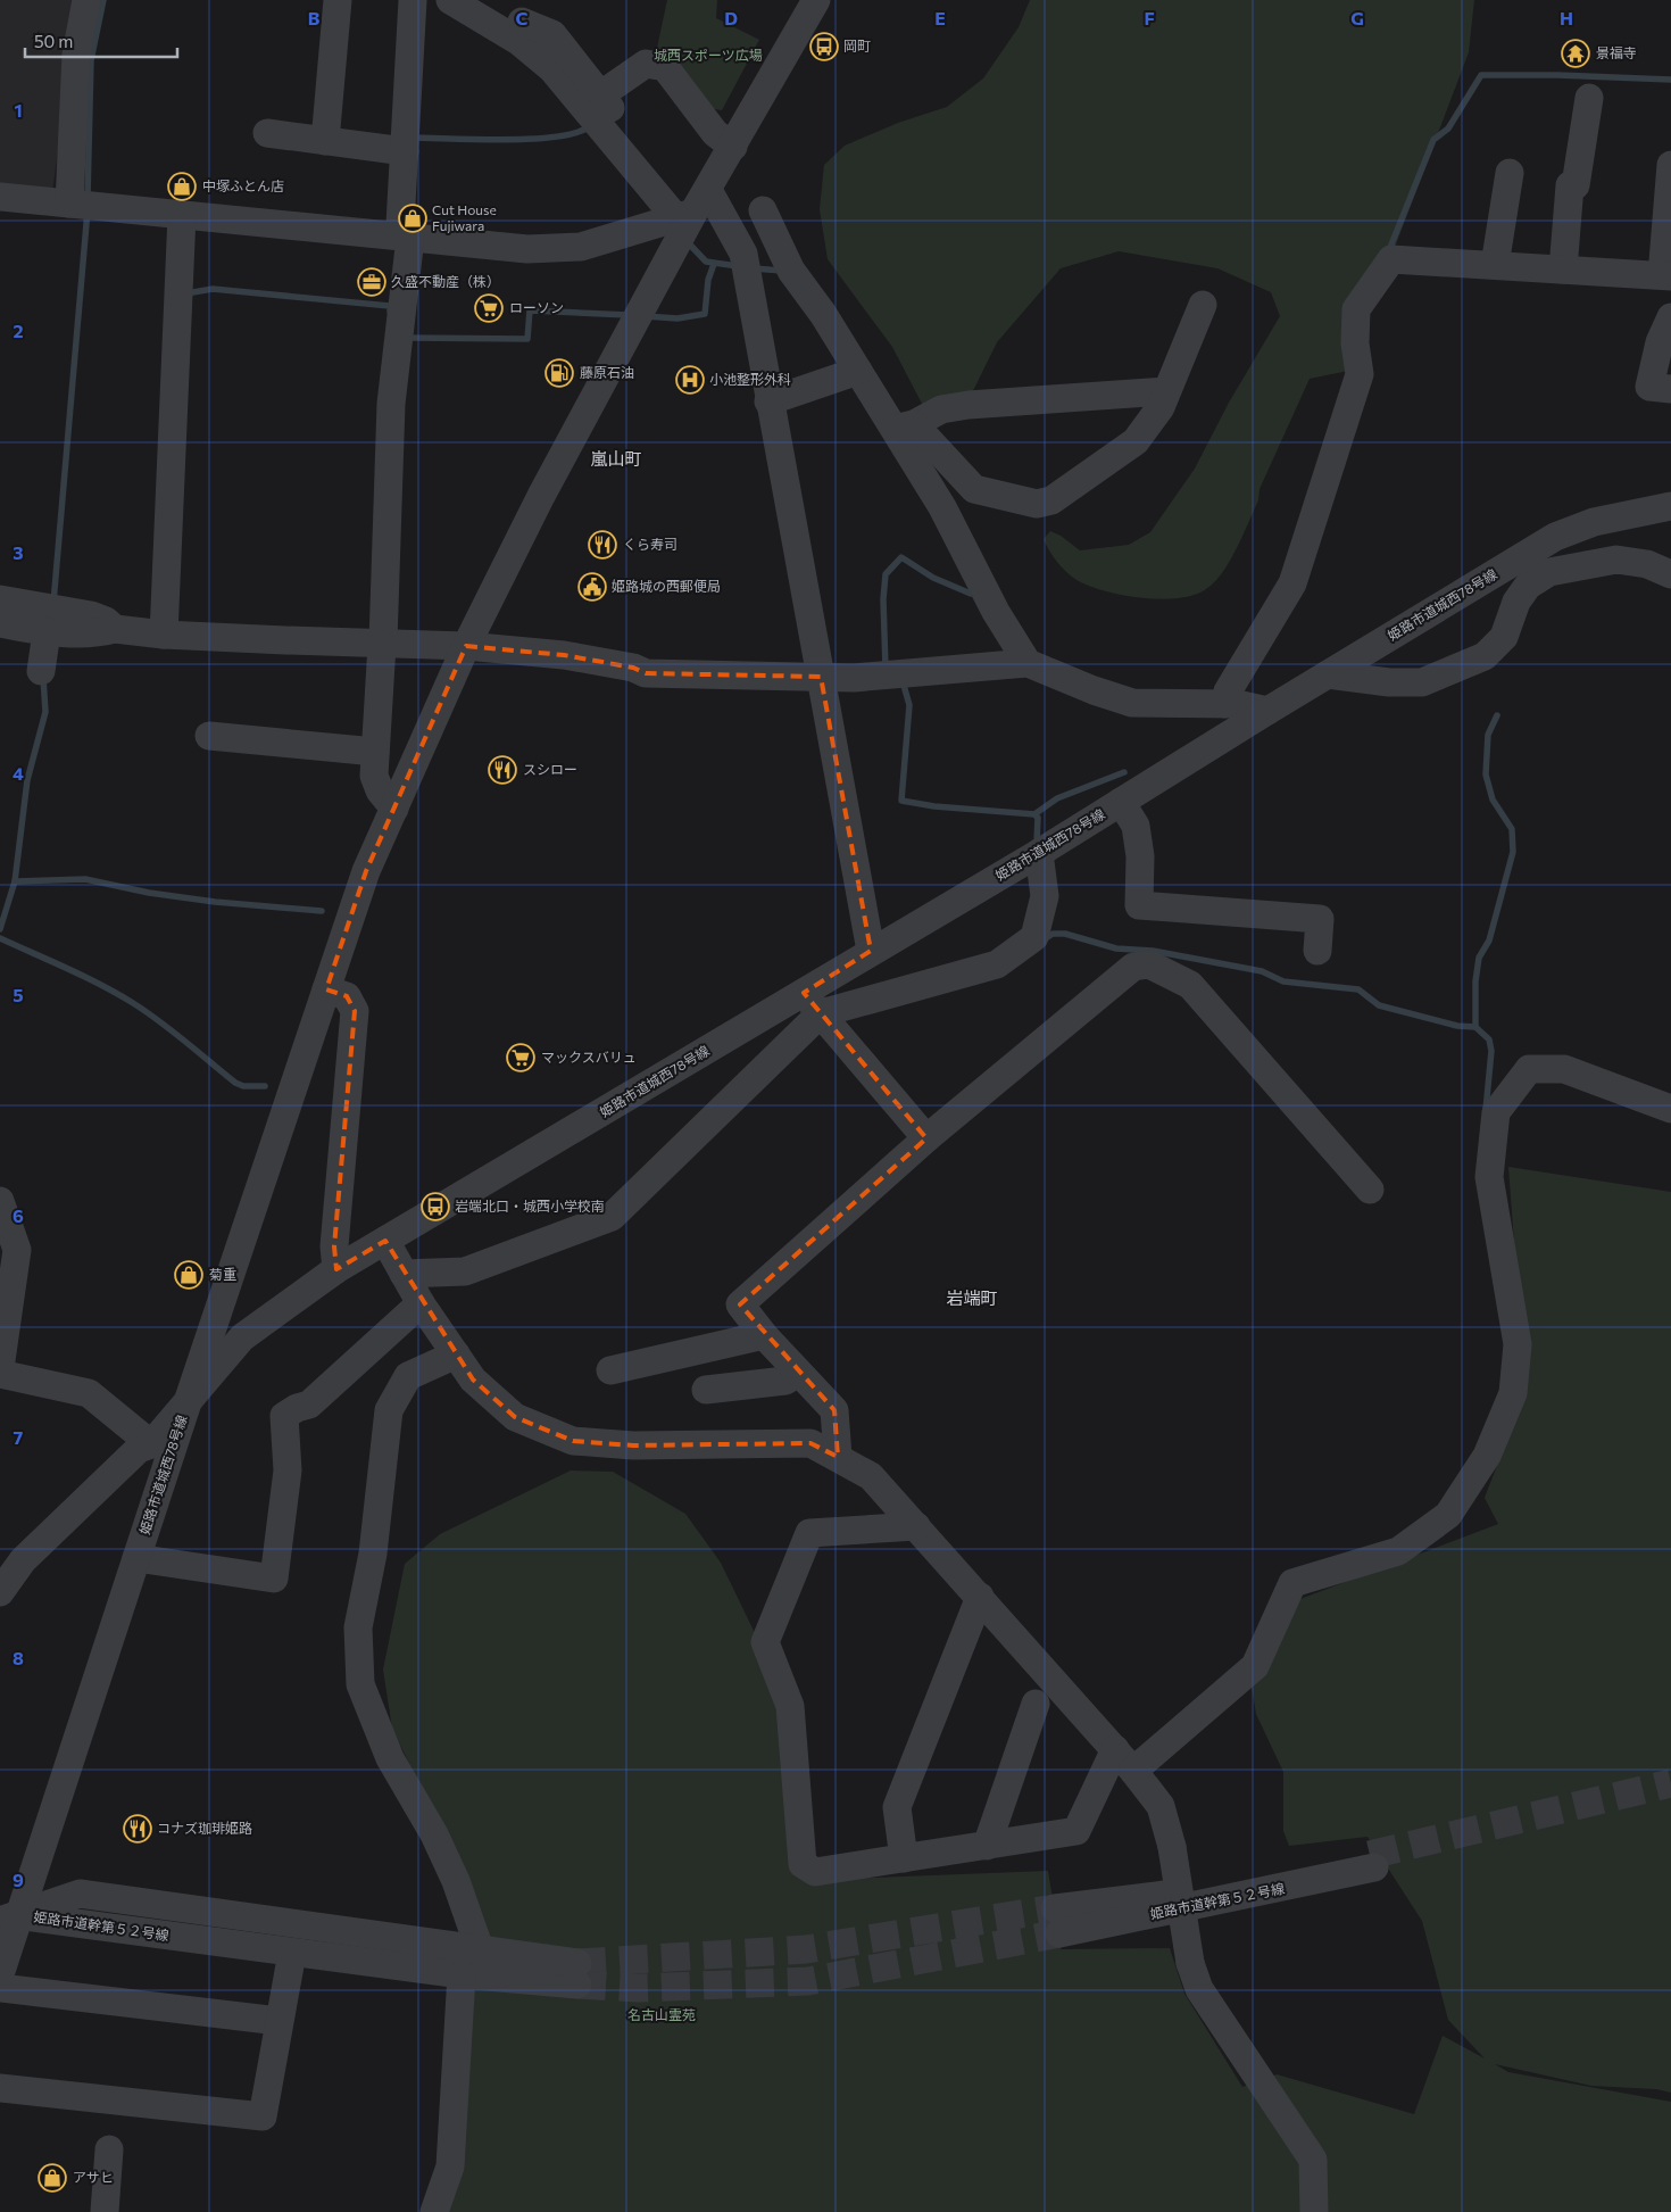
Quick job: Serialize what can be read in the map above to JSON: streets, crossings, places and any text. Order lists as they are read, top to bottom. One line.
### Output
{"streets":{"street":["姫路市道城西78号線","姫路市道幹第５２号線"]},"crossings":[["姫路市道城西78号線","姫路市道幹第５２号線"]],"districts":["嵐山町","岩端町"],"parks":["城西スポーツ広場","名古山霊苑"],"places":{"bus stop":["岡町","岩端北口・城西小学校南"],"temple":["景福寺"],"shop":["中塚ふとん店","Cut House Fujiwara","菊重","アサヒ"],"office":["久盛不動産（株）"],"supermarket":["ローソン","マックスバリュ"],"fuel station":["藤原石油"],"hospital":["小池整形外科"],"restaurant":["くら寿司","スシロー","コナズ珈琲姫路"],"public building":["姫路城の西郵便局"]},"scale_bar":"50 m","grid":{"columns":["B","C","D","E","F","G","H"],"rows":["1","2","3","4","5","6","7","8","9"]}}
